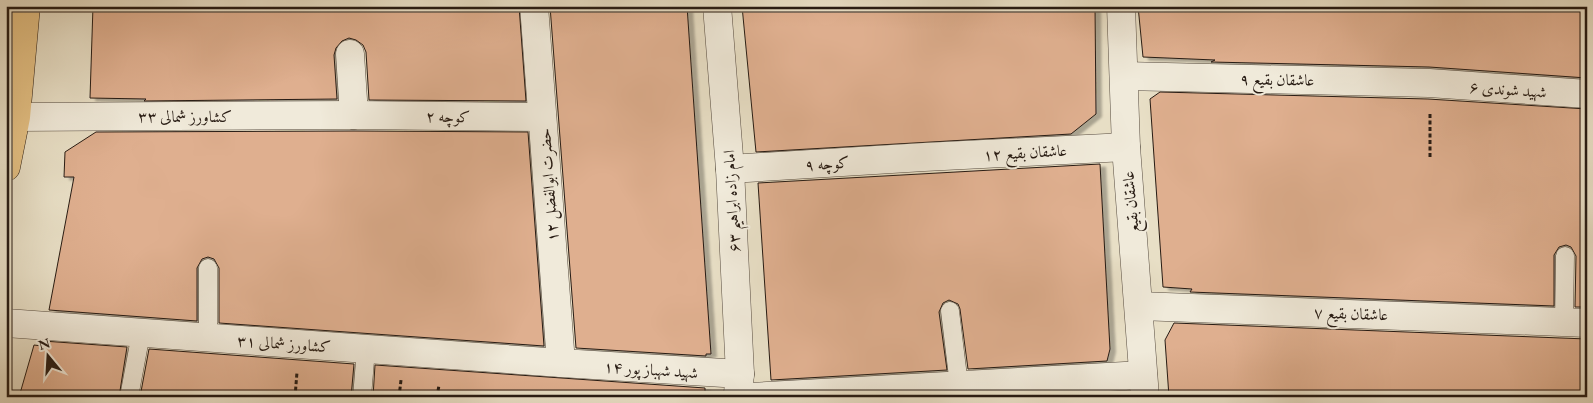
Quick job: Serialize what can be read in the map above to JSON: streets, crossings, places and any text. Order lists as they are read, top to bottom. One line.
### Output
{"streets":{"street":["عاشقان بقیع ۹","شهید شوندی ۶","کشاورز شمالی ۳۳","کوچه ۲","عاشقان بقیع ۱۲","کوچه ۹","حضرت ابوالفضل ۱۲","امام زاده ابراهیم ۶۳","عاشقان بقیع","عاشقان بقیع ۷","کشاورز شمالی ۳۱","شهید شهباز پور ۱۴"]},"crossings":[["عاشقان بقیع ۹","شهید شوندی ۶"],["عاشقان بقیع ۹","عاشقان بقیع"],["کشاورز شمالی ۳۳","کوچه ۲"],["کوچه ۲","حضرت ابوالفضل ۱۲"],["عاشقان بقیع ۱۲","کوچه ۹"],["عاشقان بقیع ۱۲","عاشقان بقیع"],["کوچه ۹","امام زاده ابراهیم ۶۳"],["حضرت ابوالفضل ۱۲","کشاورز شمالی ۳۱"],["حضرت ابوالفضل ۱۲","شهید شهباز پور ۱۴"],["امام زاده ابراهیم ۶۳","شهید شهباز پور ۱۴"],["عاشقان بقیع","عاشقان بقیع ۷"],["عاشقان بقیع","شهید شهباز پور ۱۴"],["کشاورز شمالی ۳۱","شهید شهباز پور ۱۴"]],"north":"top"}
